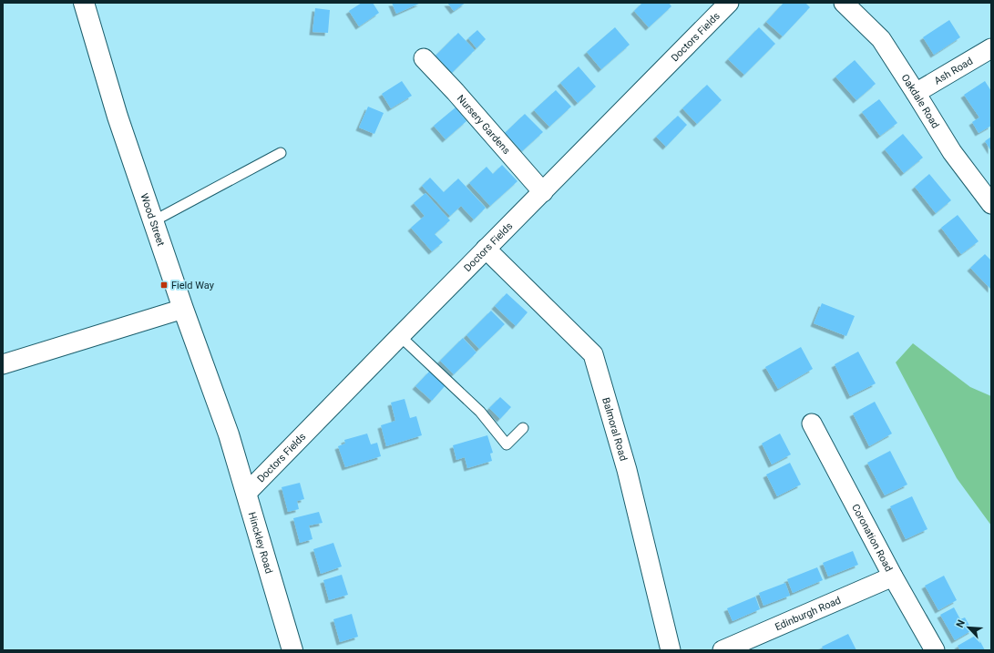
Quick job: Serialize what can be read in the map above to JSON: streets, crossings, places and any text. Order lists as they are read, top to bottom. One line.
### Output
{"streets":{"street":["Doctors Fields","Ash Road","Oakdale Road","Nursery Gardens","Wood Street","Balmoral Road","Coronation Road","Hinckley Road","Edinburgh Road"]},"crossings":[["Doctors Fields","Nursery Gardens"],["Doctors Fields","Balmoral Road"],["Doctors Fields","Hinckley Road"],["Ash Road","Oakdale Road"],["Wood Street","Hinckley Road"],["Coronation Road","Edinburgh Road"]],"places":{"transit":["Field Way"]},"north":"top left"}
